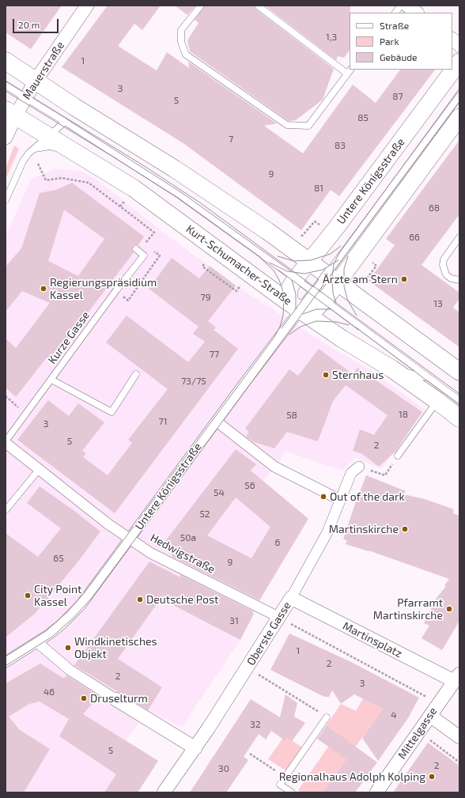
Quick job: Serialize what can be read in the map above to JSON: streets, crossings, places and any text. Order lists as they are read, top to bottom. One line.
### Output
{"streets":{"main road":["Kurt-Schumacher-Straße"],"street":["Mauerstraße","Untere Königsstraße","Hedwigstraße","Oberste Gasse","Martinsplatz","Mittelgasse"],"lane":["Kurze Gasse"]},"crossings":[["Mauerstraße","Kurt-Schumacher-Straße"],["Untere Königsstraße","Kurt-Schumacher-Straße"],["Untere Königsstraße","Hedwigstraße"],["Kurze Gasse","Hedwigstraße"],["Hedwigstraße","Oberste Gasse"],["Oberste Gasse","Martinsplatz"],["Martinsplatz","Mittelgasse"]],"places":["Ärzte am Stern","Regierungspräsidium Kassel","Sternhaus","Out of the dark","Martinskirche","City Point Kassel","Deutsche Post","Pfarramt Martinskirche","Windkinetisches Objekt","Druselturm","Regionalhaus Adolph Kolping"],"house_numbers":["1,3","1","3","87","5","85","7","83","9","81","68","66","79","13","77","73/75","18","58","71","3","5","2","56","54","52","50a","6","65","9","31","1","2","2","3","46","4","32","5","2","30"],"legend":["Straße","Park","Gebäude"],"scale_bar":"20 m"}
